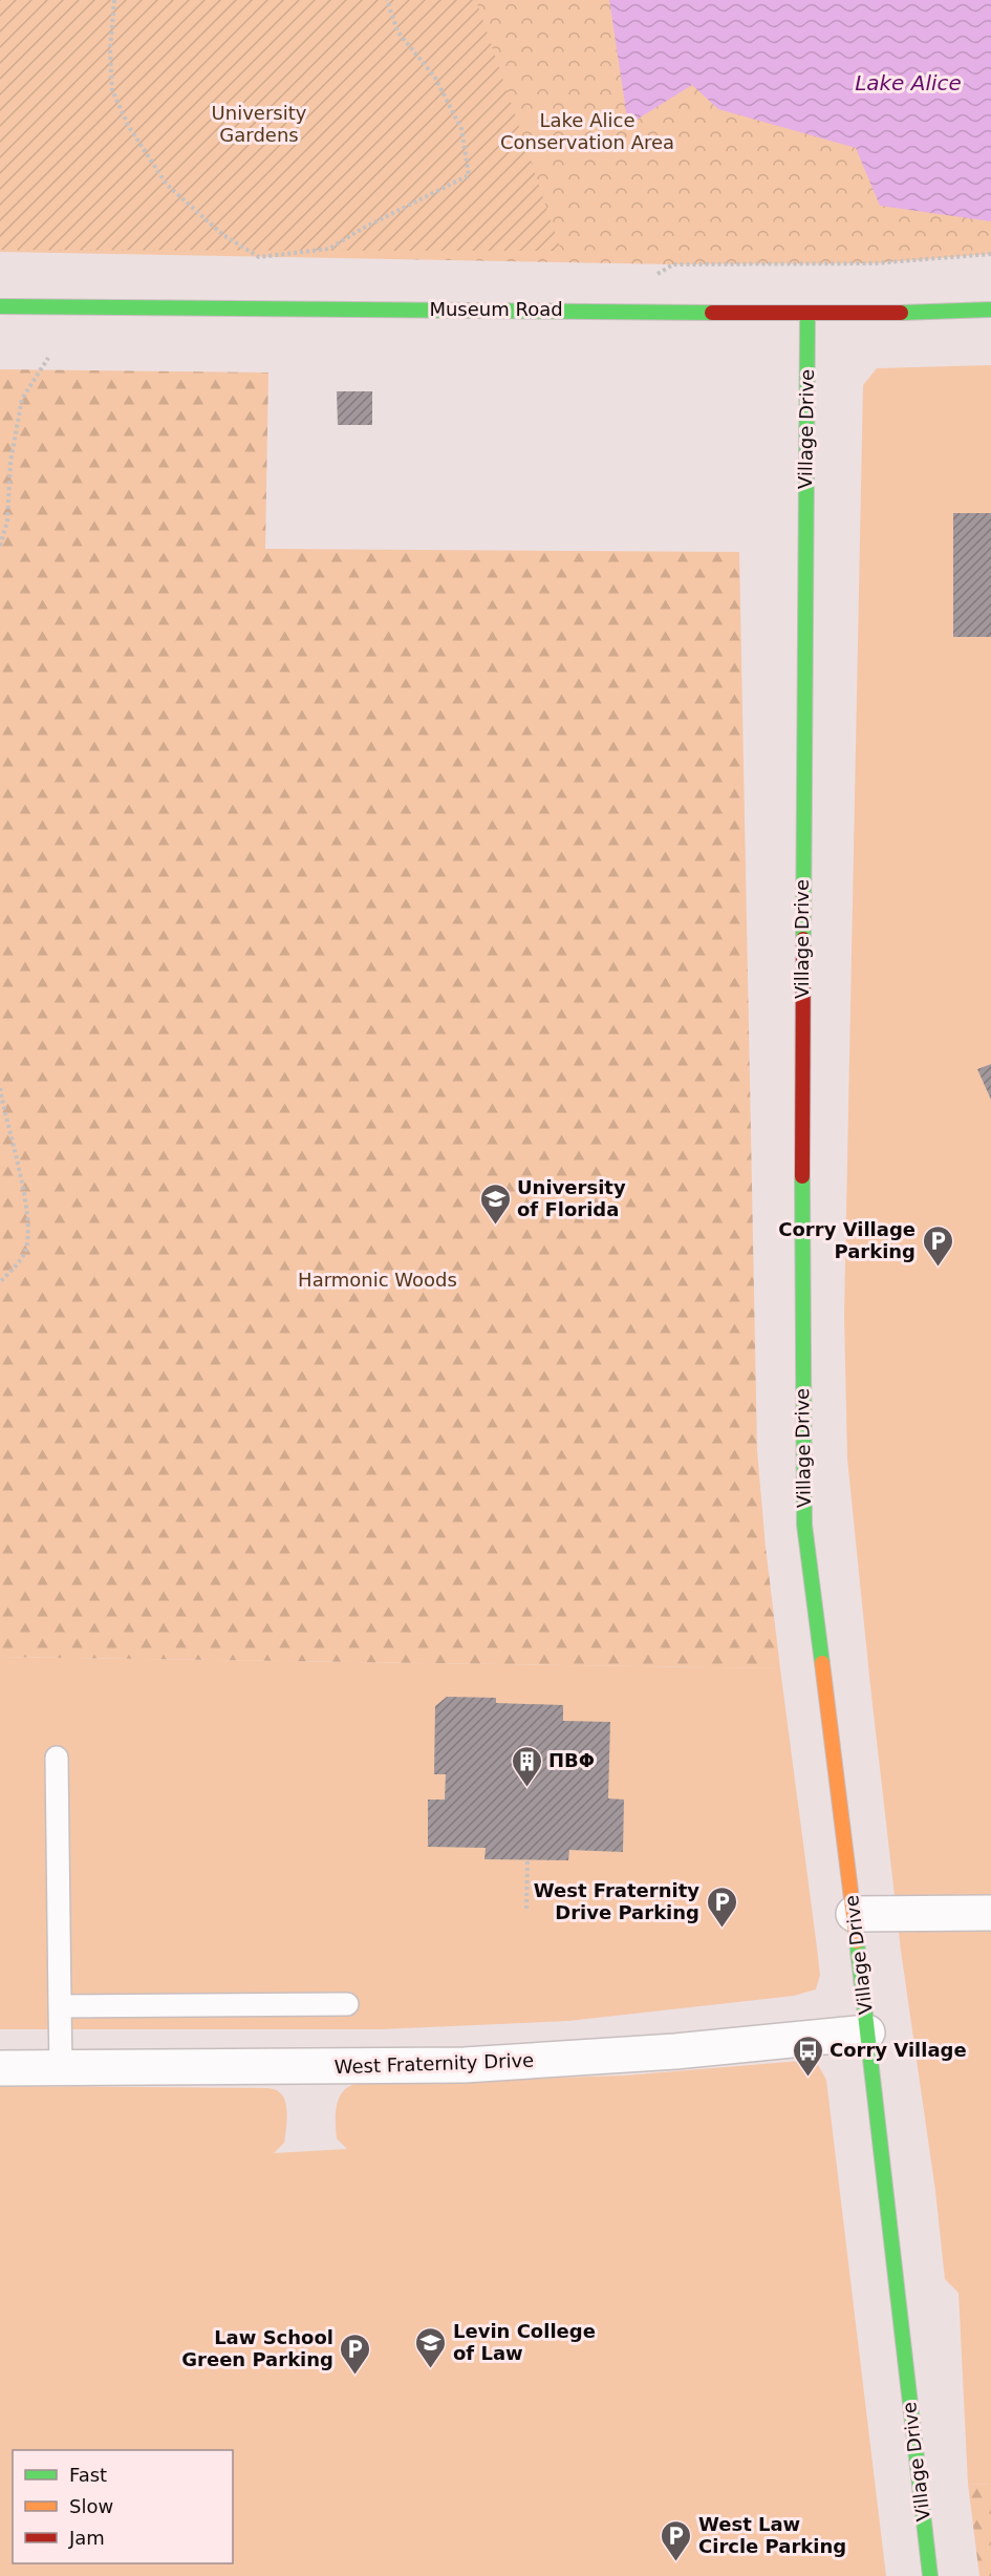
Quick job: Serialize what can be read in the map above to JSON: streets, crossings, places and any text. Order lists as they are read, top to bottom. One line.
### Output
{"streets":{"street":["Museum Road","Village Drive","West Fraternity Drive"]},"crossings":[["Museum Road","Village Drive"],["Village Drive","West Fraternity Drive"]],"water":["Lake Alice"],"parks":["University Gardens","Lake Alice Conservation Area","Harmonic Woods"],"places":{"school or university":["University of Florida","Levin College of Law"],"parking":["Corry Village Parking","West Fraternity Drive Parking","Law School Green Parking","West Law Circle Parking"],"building":["ΠΒΦ"],"bus stop":["Corry Village"]},"legend":["Fast","Slow","Jam"]}
